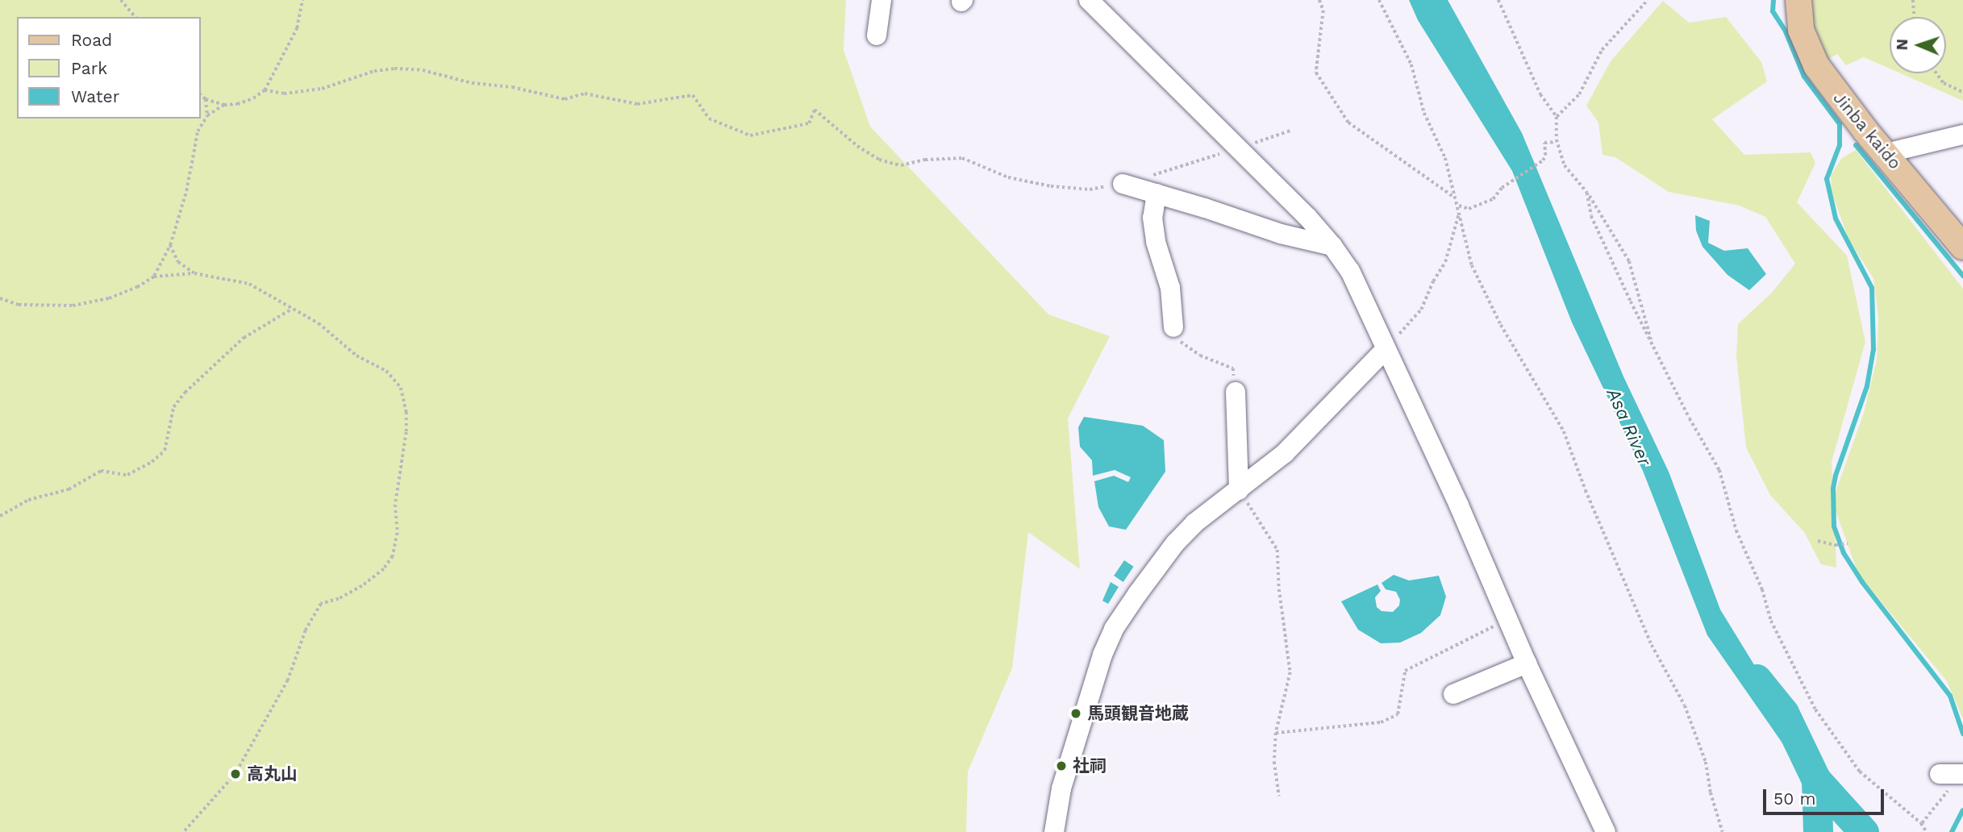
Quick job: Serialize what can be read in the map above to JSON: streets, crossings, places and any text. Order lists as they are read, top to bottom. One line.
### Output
{"streets":{"main road":["Jinba kaido"]},"water":["Asa River"],"places":["馬頭観音地蔵","社祠","高丸山"],"legend":["Road","Park","Water"],"scale_bar":"50 m","north":"left"}
